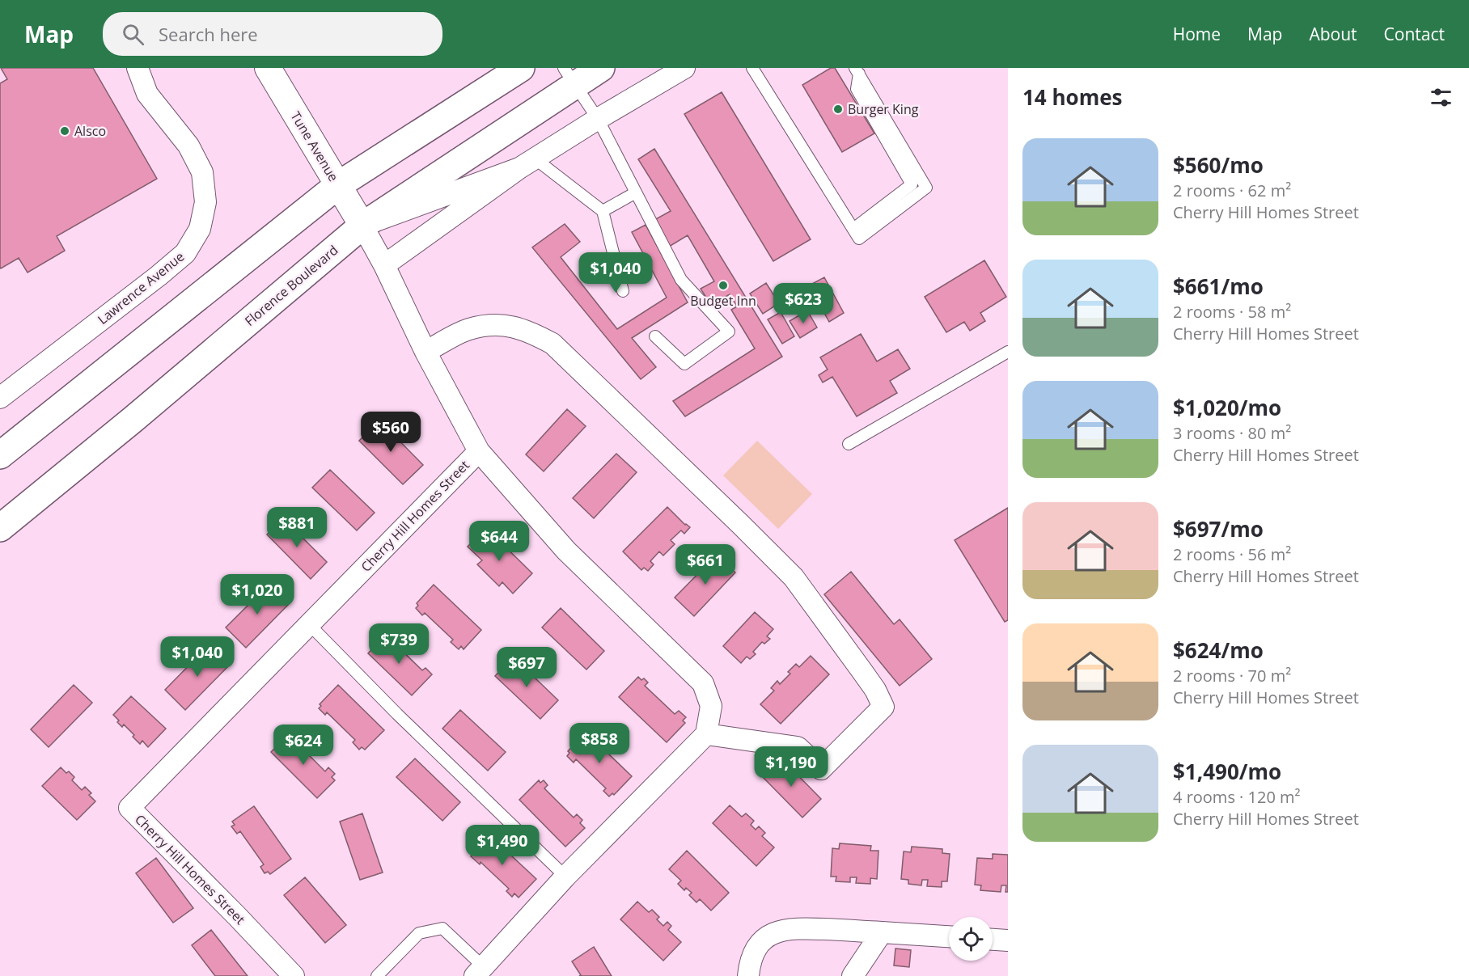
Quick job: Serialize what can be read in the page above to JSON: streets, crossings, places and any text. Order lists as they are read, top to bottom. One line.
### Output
{"streets":{"highway":["Florence Boulevard"],"street":["Tune Avenue","Lawrence Avenue","Cherry Hill Homes Street"]},"crossings":[["Tune Avenue","Florence Boulevard"]],"places":["Burger King","Alsco","Budget Inn"],"page":{"header":"Map","search":"Search here","nav":["Home","Map","About","Contact"],"heading":"14 homes","list":[{"name":"$560/mo","note":"2 rooms · 62 m² · Cherry Hill Homes Street"},{"name":"$661/mo","note":"2 rooms · 58 m² · Cherry Hill Homes Street"},{"name":"$1,020/mo","note":"3 rooms · 80 m² · Cherry Hill Homes Street"},{"name":"$697/mo","note":"2 rooms · 56 m² · Cherry Hill Homes Street"},{"name":"$624/mo","note":"2 rooms · 70 m² · Cherry Hill Homes Street"},{"name":"$1,490/mo","note":"4 rooms · 120 m² · Cherry Hill Homes Street"}],"price":["$1,040","$623","$560","$881","$644","$661","$1,020","$739","$1,040","$697","$858","$624","$1,190","$1,490"]}}
